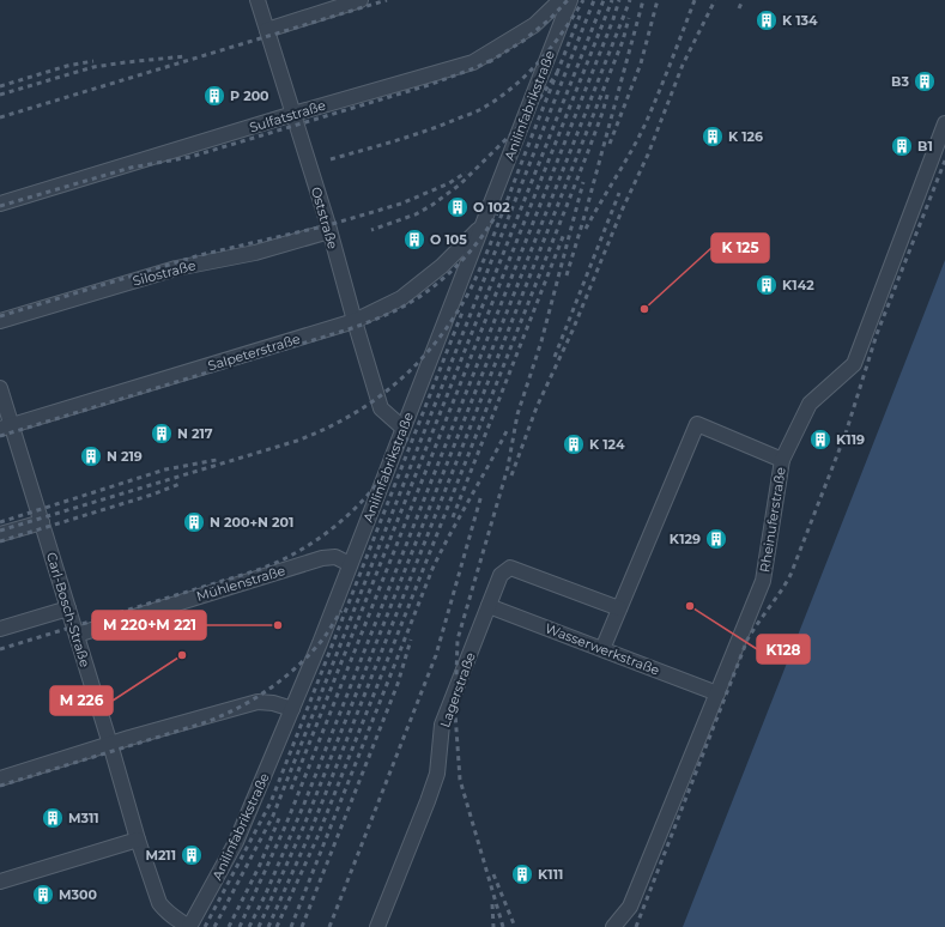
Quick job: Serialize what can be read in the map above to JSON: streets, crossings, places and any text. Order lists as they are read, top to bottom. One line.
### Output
{"streets":{"street":["Anilinfabrikstraße","Sulfatstraße","Oststraße","Silostraße","Salpeterstraße","Rheinuferstraße","Mühlenstraße","Carl-Bosch-Straße","Wasserwerkstraße","Lagerstraße"]},"crossings":[["Anilinfabrikstraße","Oststraße"],["Anilinfabrikstraße","Salpeterstraße"],["Anilinfabrikstraße","Mühlenstraße"],["Anilinfabrikstraße","Carl-Bosch-Straße"],["Sulfatstraße","Oststraße"],["Oststraße","Silostraße"],["Oststraße","Salpeterstraße"],["Salpeterstraße","Carl-Bosch-Straße"],["Rheinuferstraße","Wasserwerkstraße"],["Mühlenstraße","Carl-Bosch-Straße"],["Wasserwerkstraße","Lagerstraße"]],"places":{"building":["K 134","B3","P 200","K 126","B1","O 102","O 105","K142","N 217","K119","K 124","N 219","N 200+N 201","K129","M311","M211","K111","M300"],"other":["K 125","K128","M 220+M 221","M 226"]}}
